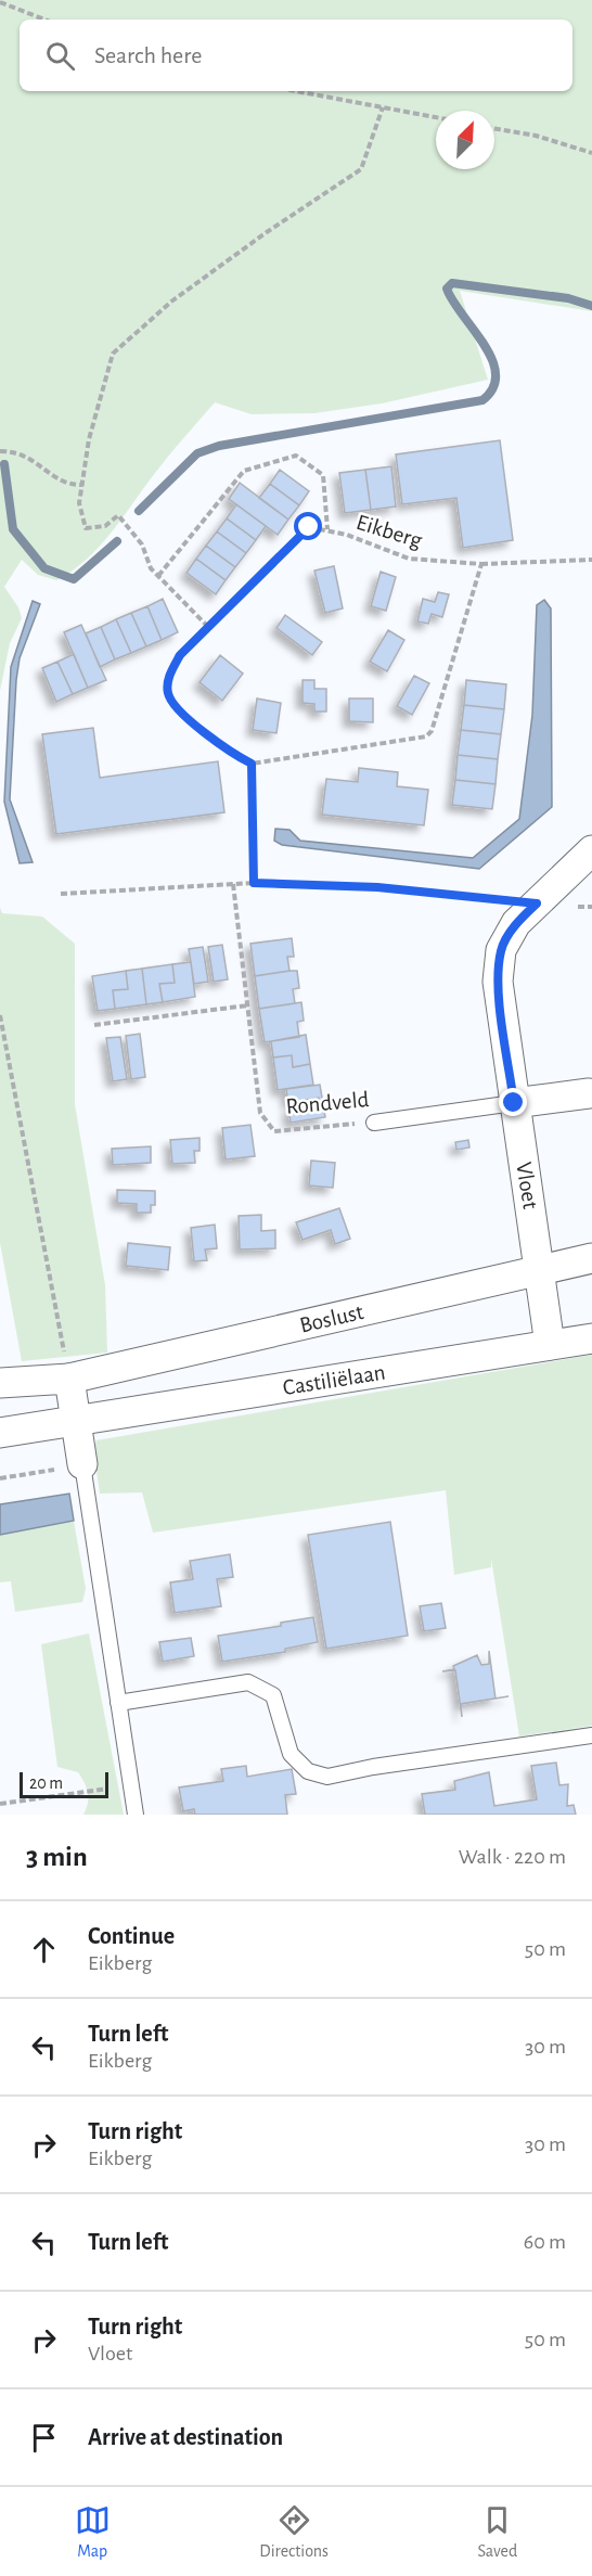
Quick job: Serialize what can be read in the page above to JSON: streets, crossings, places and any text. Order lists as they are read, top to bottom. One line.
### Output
{"streets":{"street":["Vloet","Boslust","Castiliëlaan"],"lane":["Rondveld"],"path":["Eikberg"]},"crossings":[["Rondveld","Vloet"],["Vloet","Boslust"],["Vloet","Castiliëlaan"]],"scale_bar":"20 m","north":"top right","page":{"search":"Search here","scale":"20 m","heading":["3 min","Walk · 220 m"],"list":[["Continue","Eikberg","50 m"],["Turn left","Eikberg","30 m"],["Turn right","Eikberg","30 m"],["Turn left","60 m"],["Turn right","Vloet","50 m"],"Arrive at destination"],"nav":["Map","Directions","Saved"]}}
